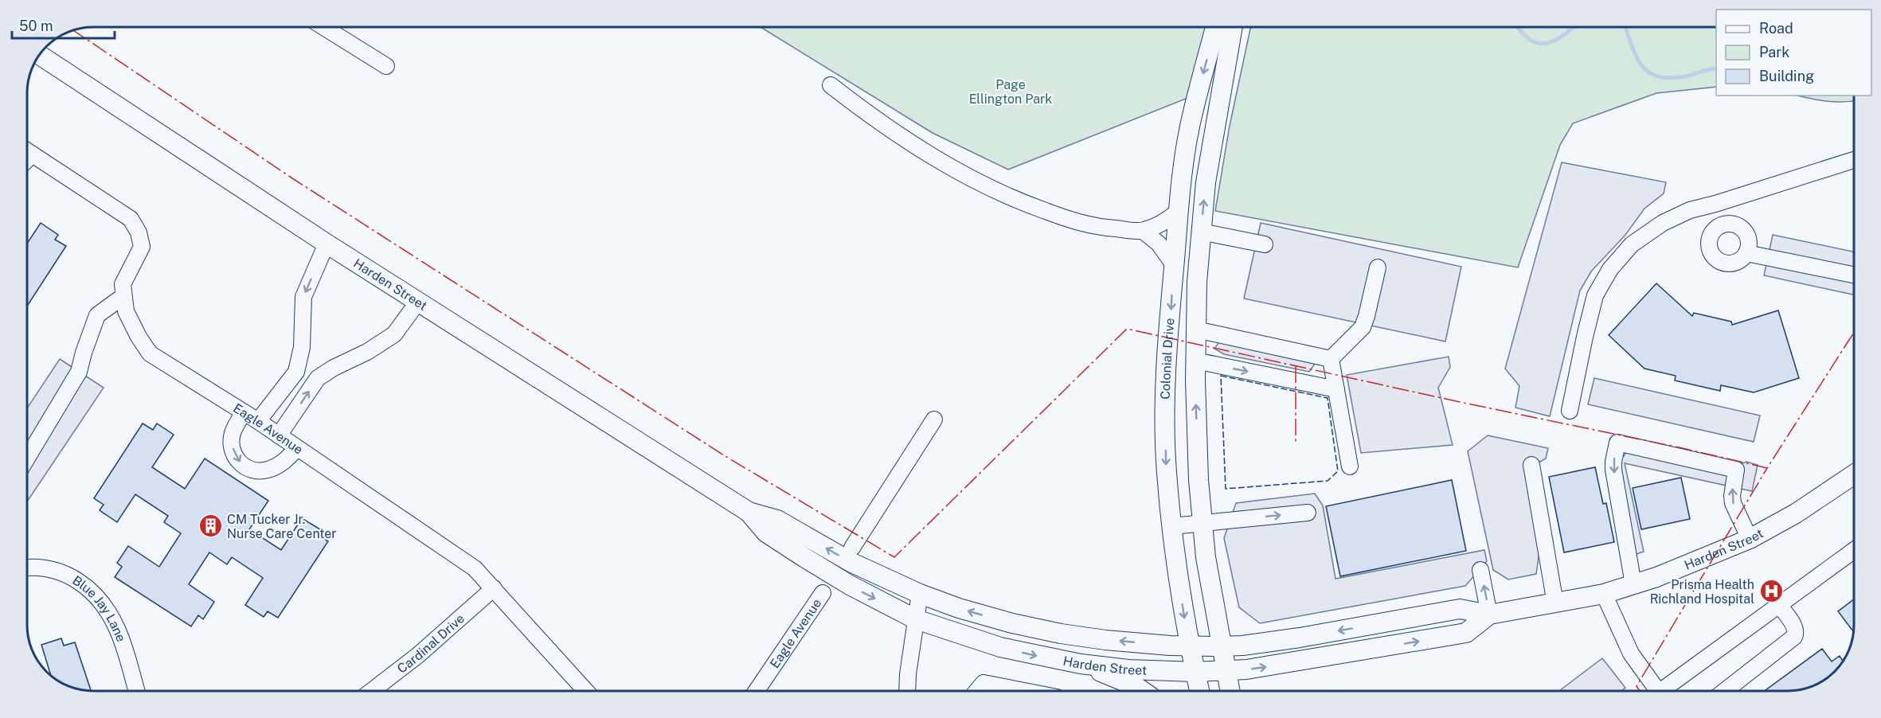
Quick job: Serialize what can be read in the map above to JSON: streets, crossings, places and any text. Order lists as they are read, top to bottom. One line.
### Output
{"streets":{"main road":["Harden Street","Colonial Drive"],"street":["Eagle Avenue","Blue Jay Lane","Cardinal Drive"]},"crossings":[["Harden Street","Colonial Drive"],["Eagle Avenue","Cardinal Drive"]],"parks":["Page Ellington Park"],"places":{"building":["CM Tucker Jr. Nurse Care Center"],"hospital":["Prisma Health Richland Hospital"]},"legend":["Road","Park","Building"],"scale_bar":"50 m"}
